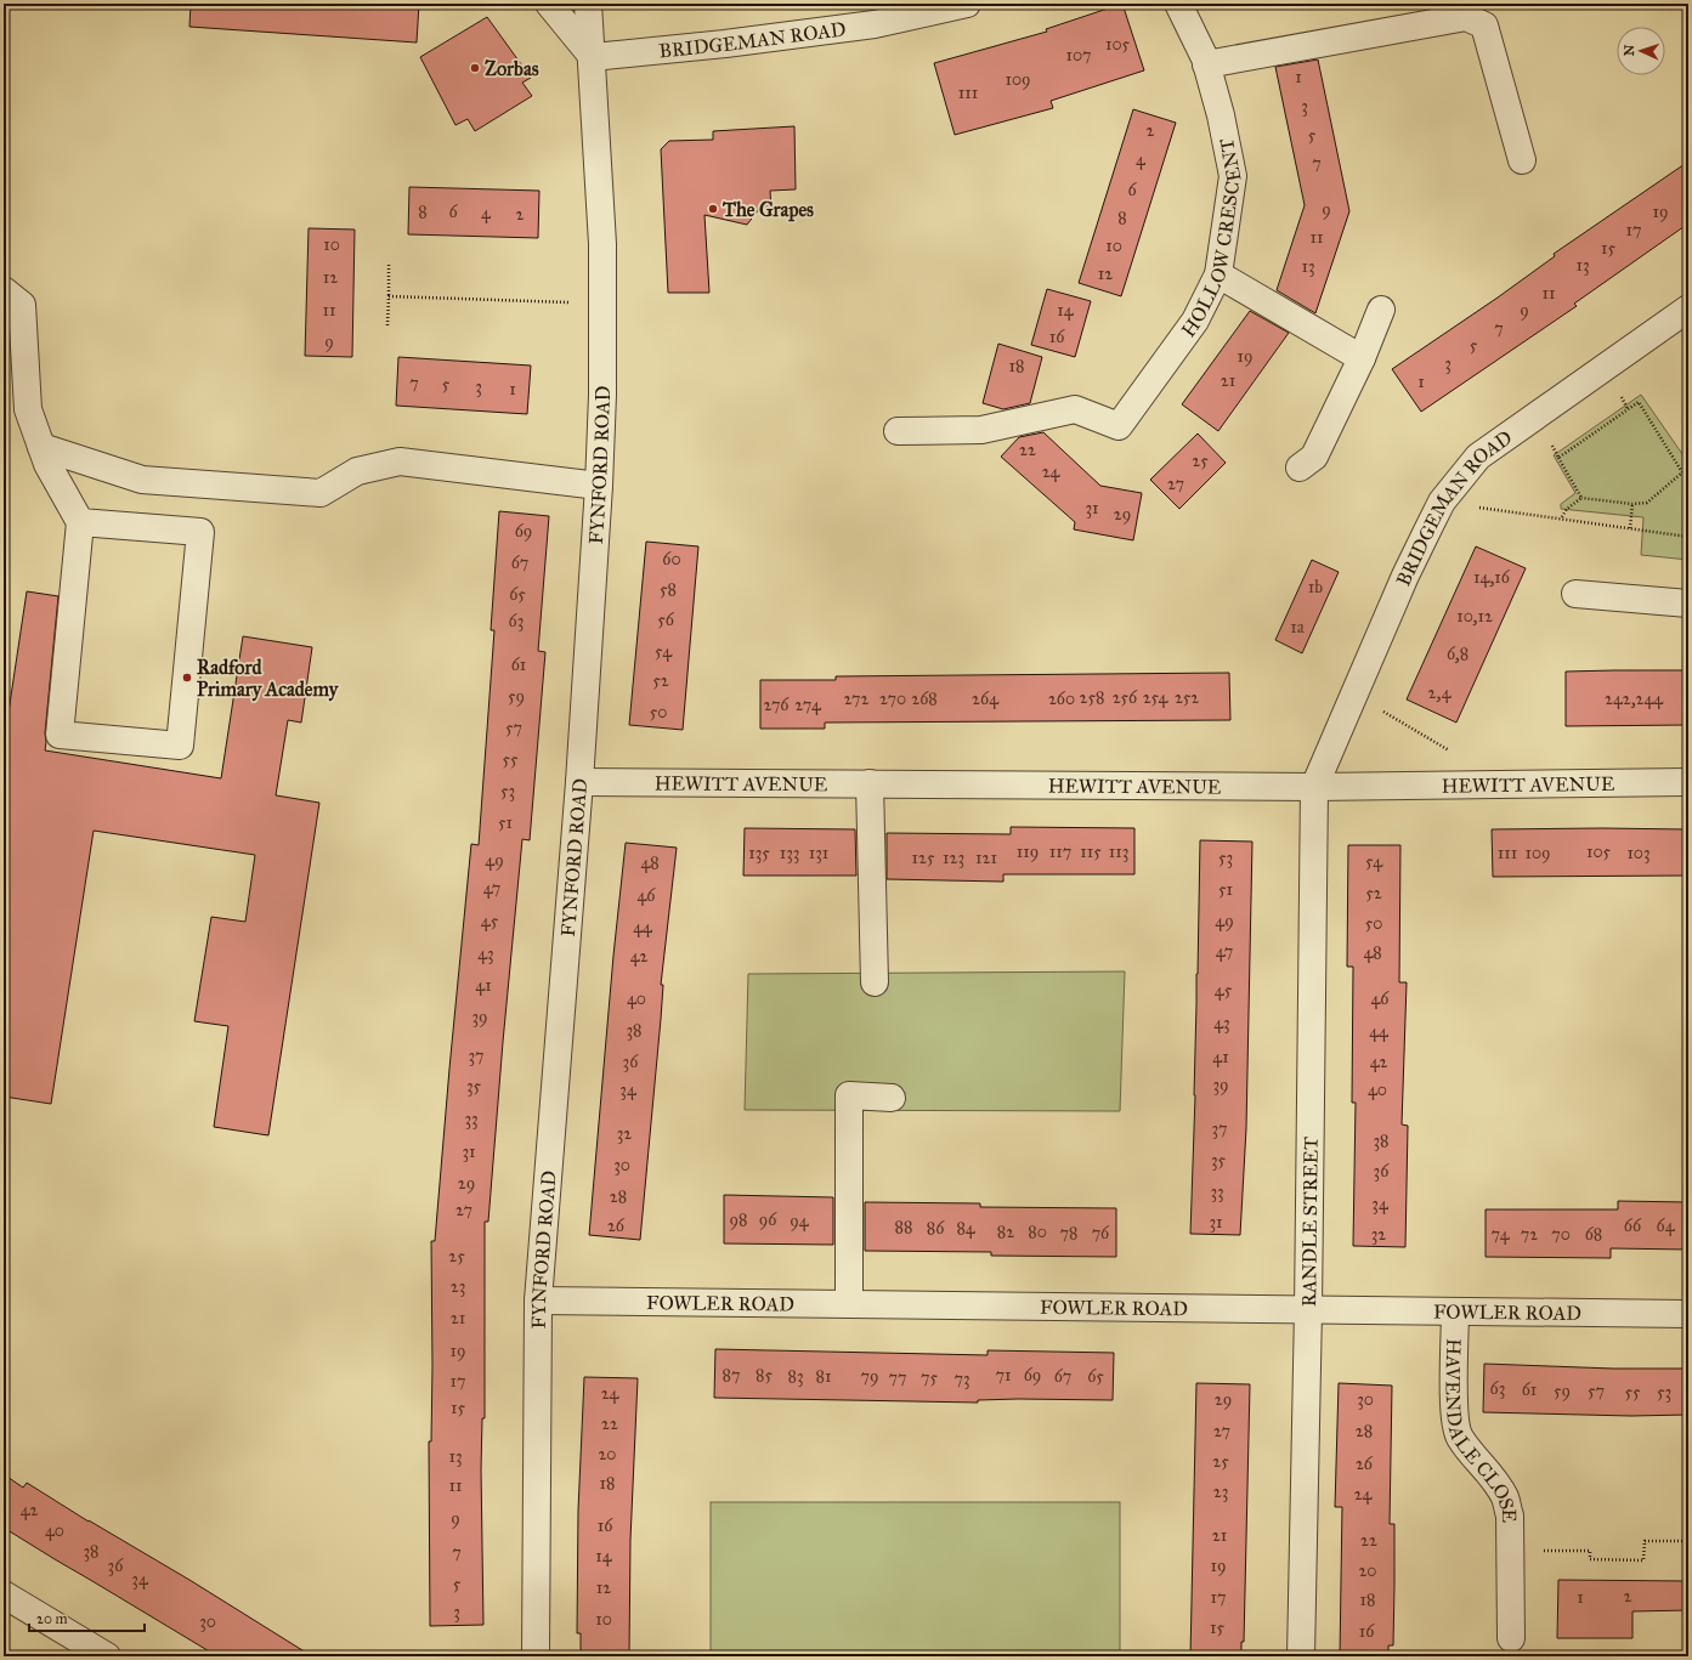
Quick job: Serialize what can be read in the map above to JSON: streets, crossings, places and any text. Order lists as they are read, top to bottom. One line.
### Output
{"streets":{"street":["BRIDGEMAN ROAD","HOLLOW CRESCENT","FYNFORD ROAD","HEWITT AVENUE","RANDLE STREET","FOWLER ROAD","HAVENDALE CLOSE"]},"crossings":[["BRIDGEMAN ROAD","FYNFORD ROAD"],["BRIDGEMAN ROAD","HEWITT AVENUE"],["BRIDGEMAN ROAD","RANDLE STREET"],["FYNFORD ROAD","HEWITT AVENUE"],["FYNFORD ROAD","FOWLER ROAD"],["HEWITT AVENUE","RANDLE STREET"],["RANDLE STREET","FOWLER ROAD"],["FOWLER ROAD","HAVENDALE CLOSE"]],"places":["Zorbas","The Grapes","Radford Primary Academy"],"house_numbers":["105","107","1","109","111","3","2","5","4","7","6","9","8","6","19","4","2","8","17","11","10","10","15","13","13","12","12","11","11","14","9","7","16","9","5","19","3","18","21","1","7","5","3","1","22","25","24","27","31","29","69","60","67","14,16","1b","58","65","10,12","56","63","1a","54","6,8","61","52","2,4","59","258","256","254","252","272","270","268","264","260","242,244","276","274","50","57","55","53","51","119","117","115","113","105","135","133","131","111","109","103","125","123","121","53","49","54","48","47","51","52","46","45","49","50","44","47","48","43","42","41","45","40","46","39","43","38","44","37","41","36","42","39","35","34","40","33","37","32","38","31","35","30","36","29","33","28","34","27","98","96","94","31","26","66","64","88","86","84","82","80","78","76","32","74","72","70","68","25","23","21","19","87","85","71","69","83","81","79","67","65","77","75","73","17","63","61","59","57","55","53","24","29","30","15","22","27","28","20","13","25","26","18","11","23","24","42","9","16","40","21","22","38","7","14","36","19","20","34","5","12","2","17","1","18","3","10","30","15","16"],"scale_bar":"20 m","north":"left"}
